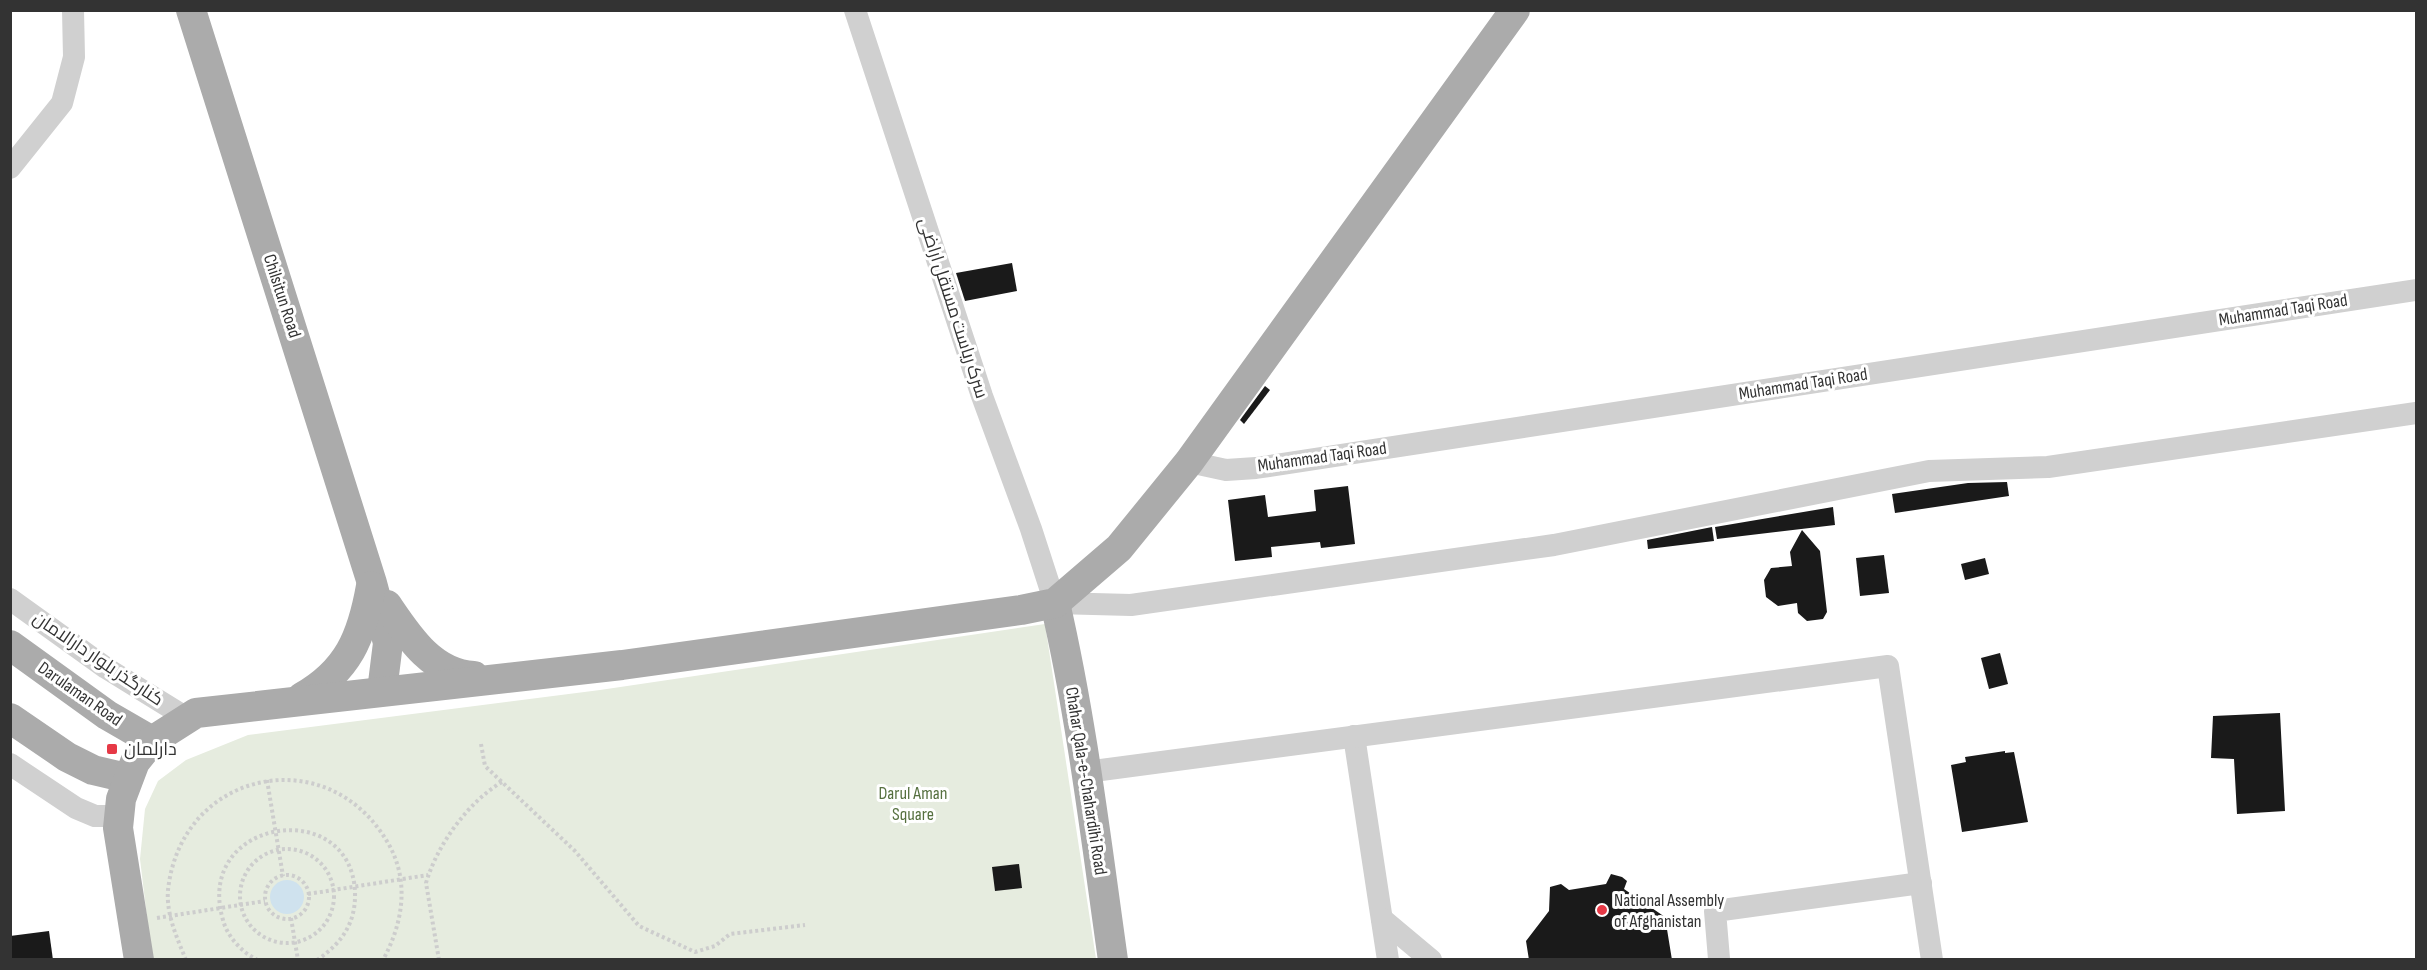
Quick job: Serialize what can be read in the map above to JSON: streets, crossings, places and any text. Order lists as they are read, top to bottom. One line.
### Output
{"streets":{"main road":["Chilsitun Road","Darulaman Road","Chahar Qala-e-Chahardihi Road"],"street":["سرک ریاست مستقل اراضی","Muhammad Taqi Road","کنارگذر بلوار دارالامان"]},"crossings":[["سرک ریاست مستقل اراضی","Chahar Qala-e-Chahardihi Road"]],"parks":["Darul Aman Square"],"places":{"transit":["دارلمان"],"other":["National Assembly of Afghanistan"]}}
